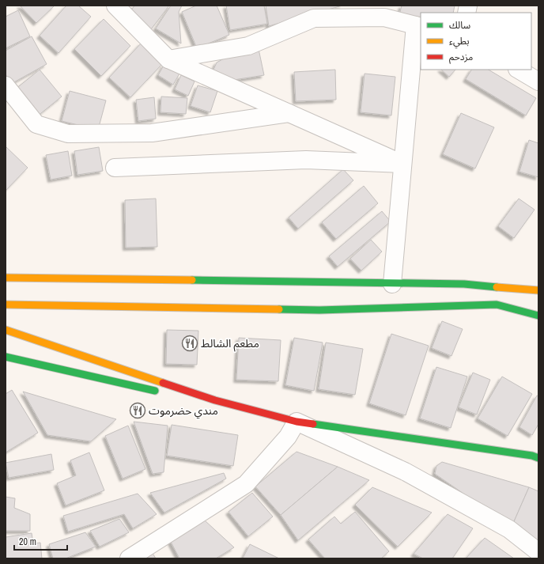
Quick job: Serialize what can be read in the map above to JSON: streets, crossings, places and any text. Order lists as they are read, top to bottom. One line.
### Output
{"places":{"restaurant":["مطعم الشالط","مندي حضرموت"]},"legend":["سالك","بطيء","مزدحم"],"scale_bar":"20 m"}
